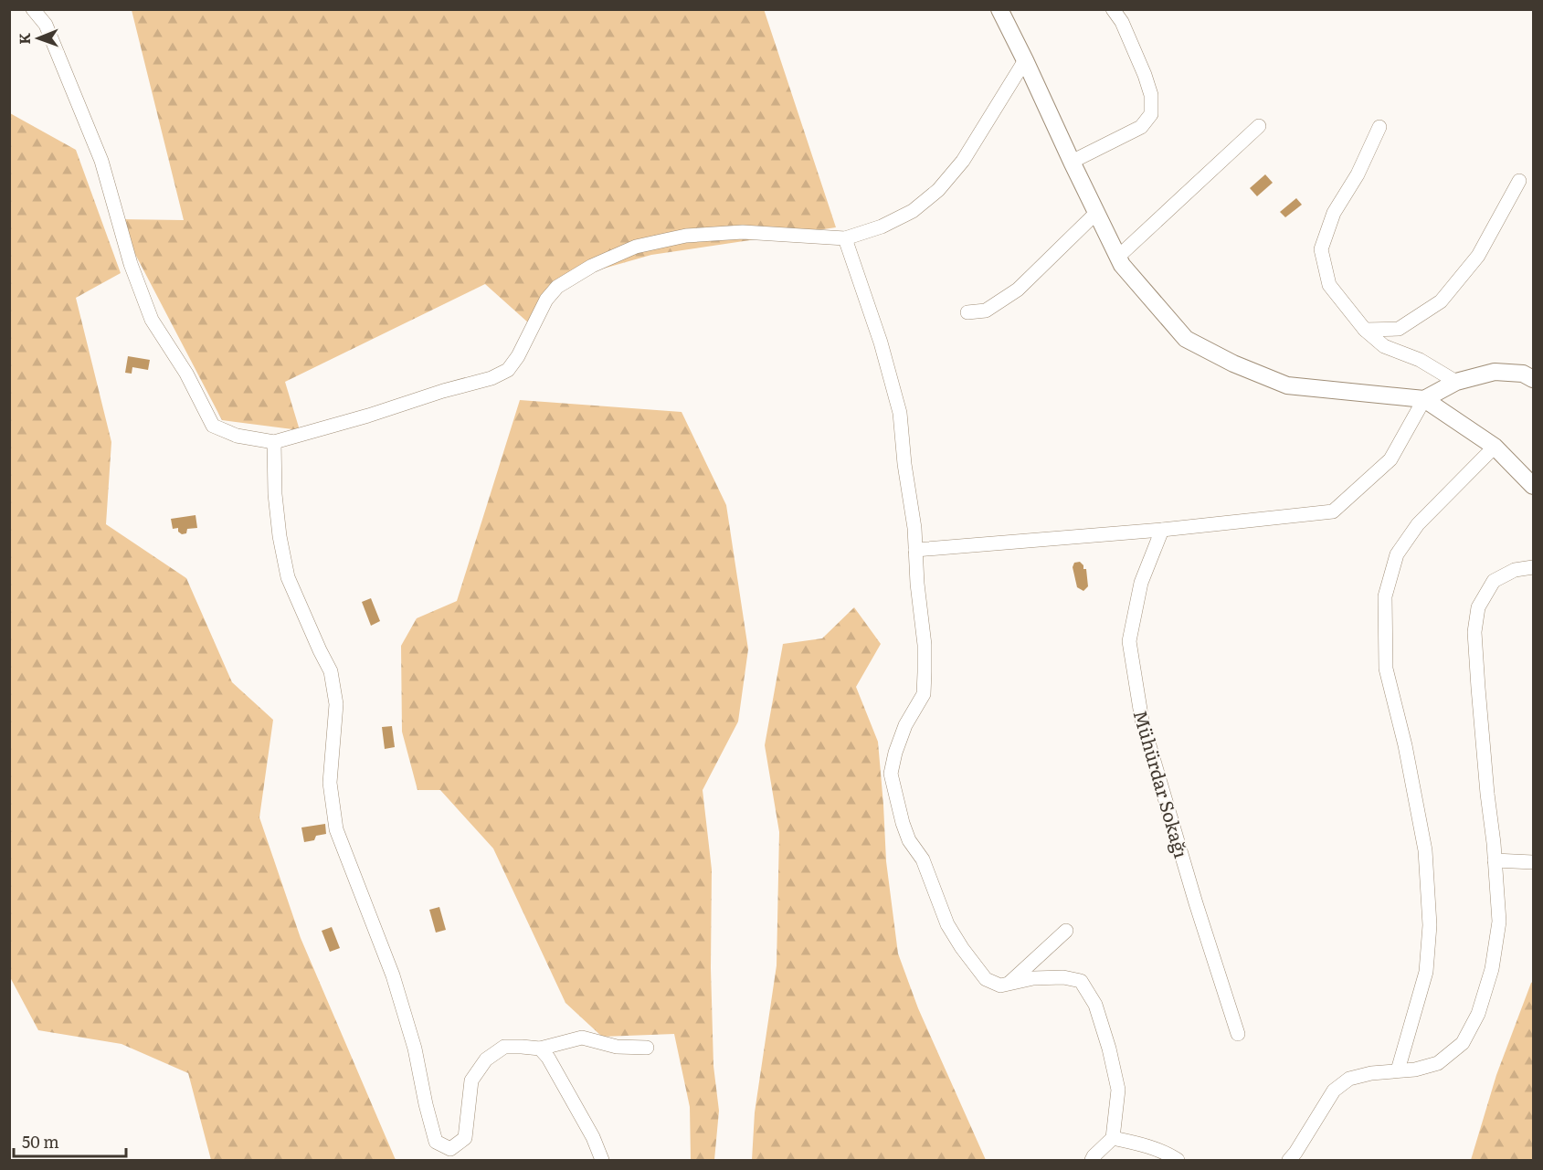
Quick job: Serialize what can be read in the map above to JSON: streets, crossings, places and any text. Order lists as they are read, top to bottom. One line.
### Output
{"streets":{"street":["Mühürdar Sokağı"]},"scale_bar":"50 m","north":"left"}
